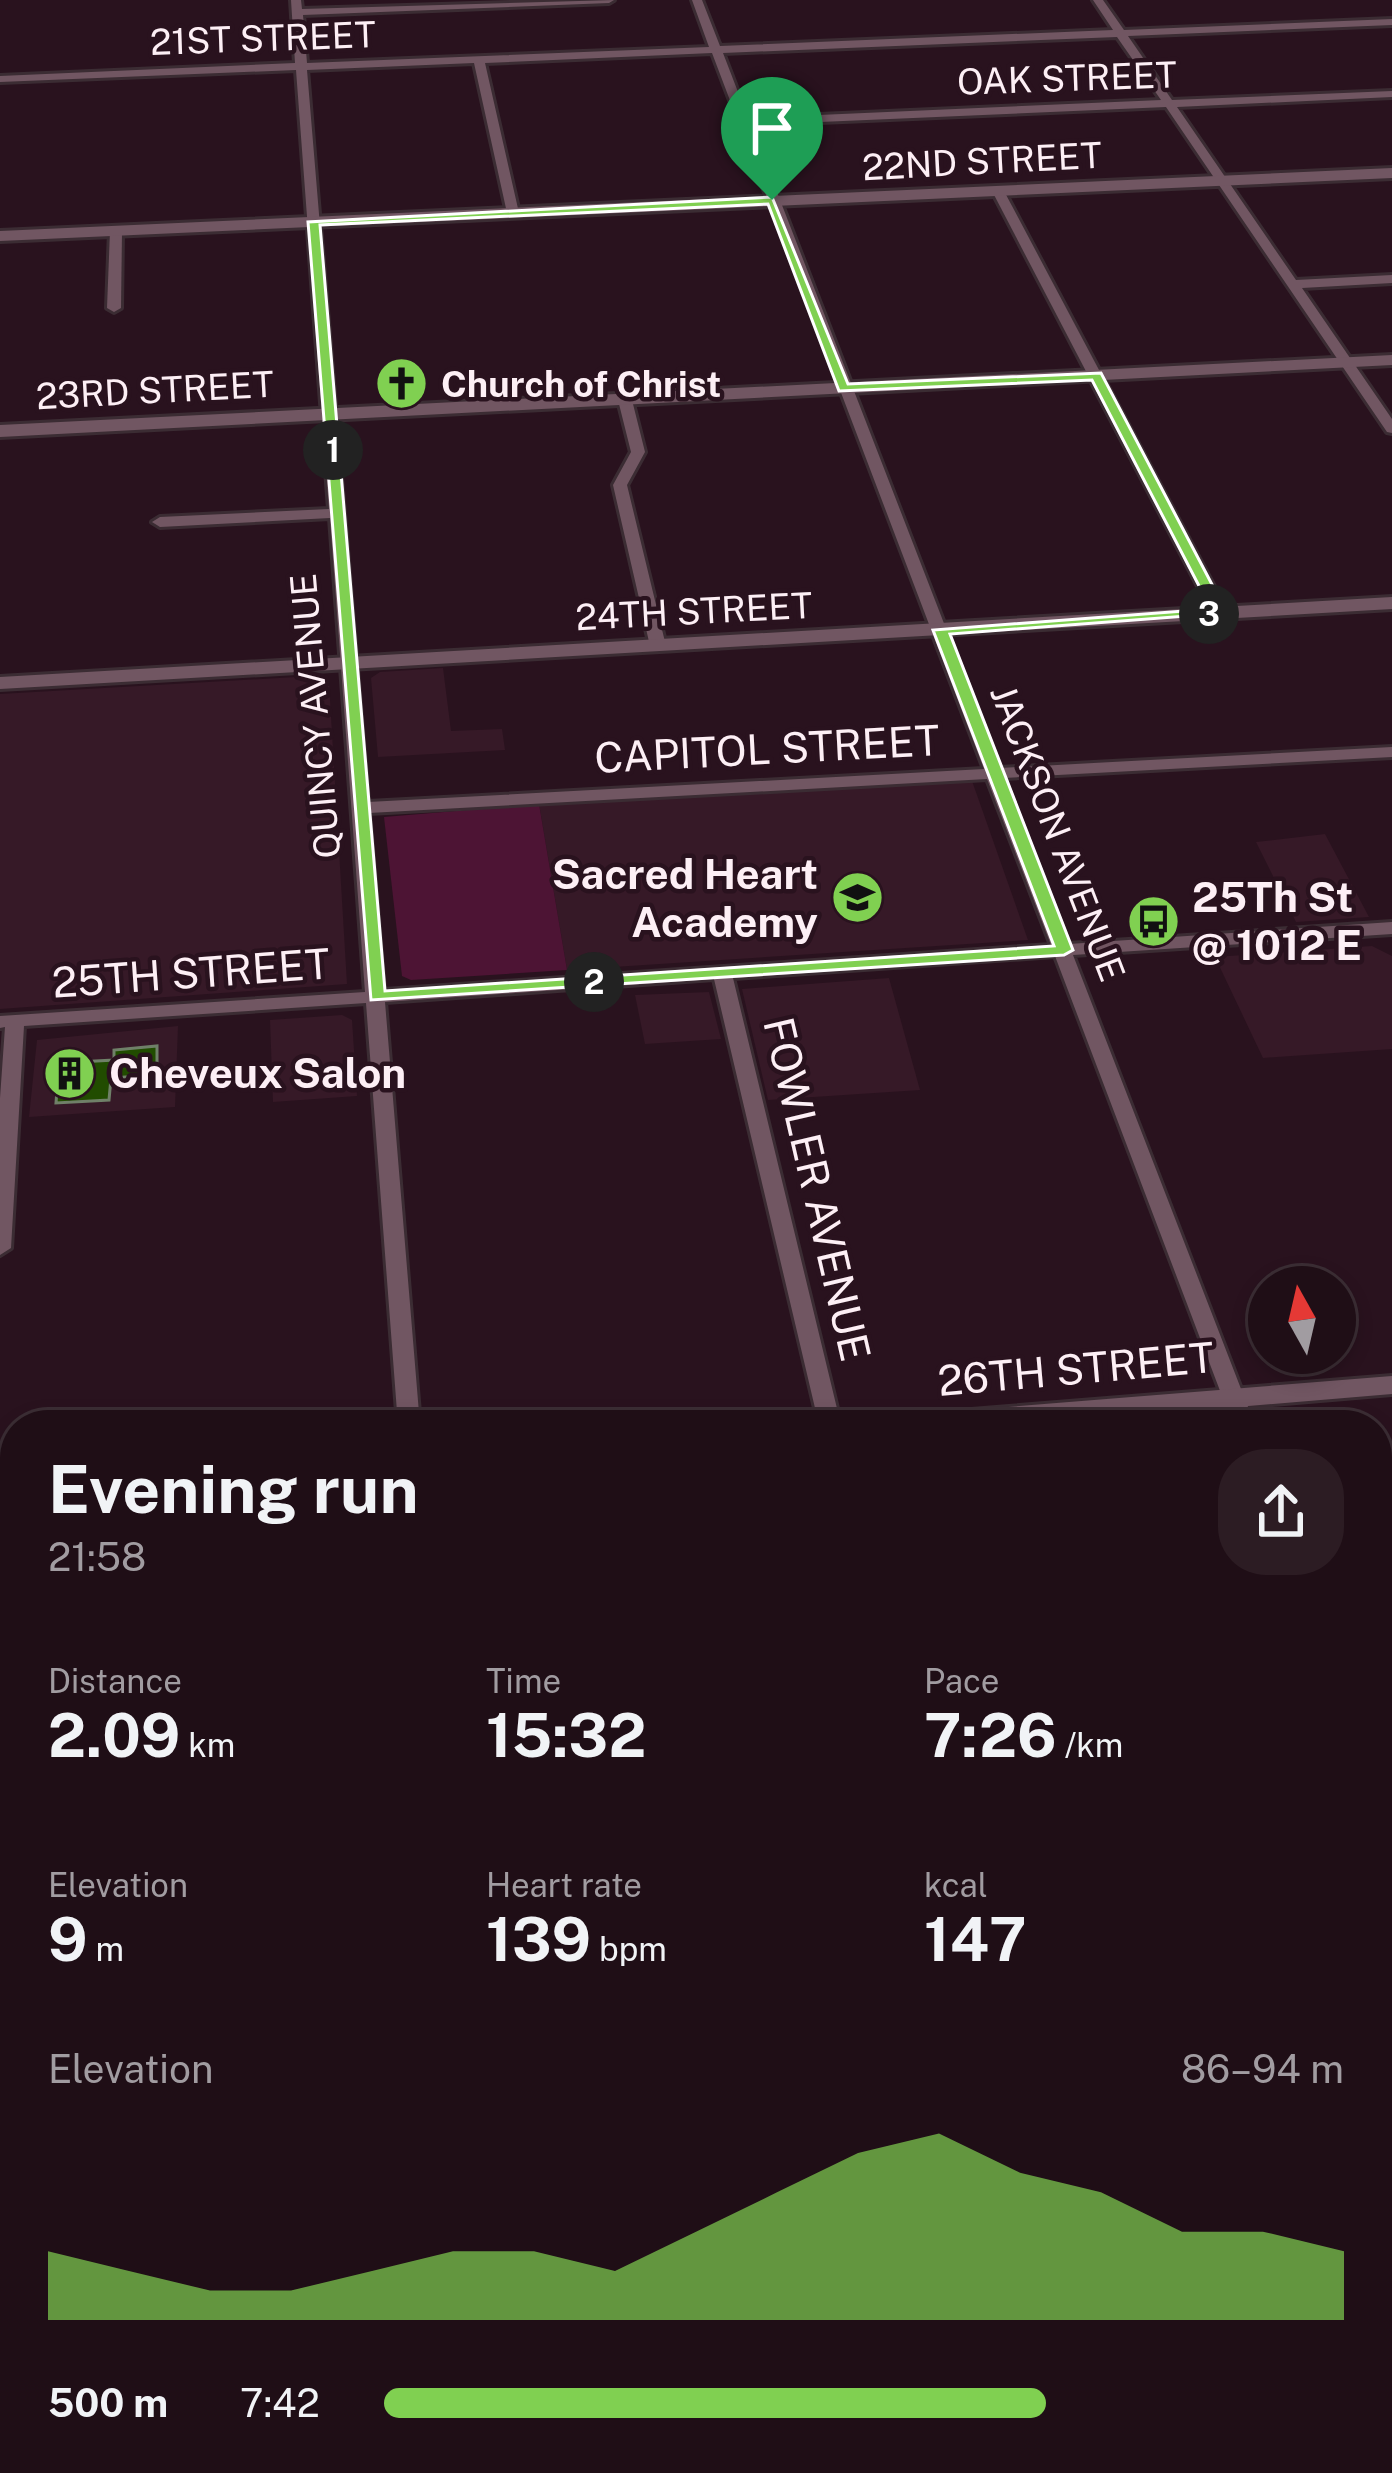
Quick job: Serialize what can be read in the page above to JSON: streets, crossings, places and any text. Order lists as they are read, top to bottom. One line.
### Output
{"streets":{"street":["21ST STREET","OAK STREET","22ND STREET","23RD STREET","24TH STREET","QUINCY AVENUE","CAPITOL STREET","JACKSON AVENUE","25TH STREET","FOWLER AVENUE","26TH STREET"]},"crossings":[["21ST STREET","QUINCY AVENUE"],["21ST STREET","JACKSON AVENUE"],["OAK STREET","JACKSON AVENUE"],["22ND STREET","QUINCY AVENUE"],["22ND STREET","JACKSON AVENUE"],["23RD STREET","QUINCY AVENUE"],["23RD STREET","JACKSON AVENUE"],["24TH STREET","QUINCY AVENUE"],["24TH STREET","JACKSON AVENUE"],["QUINCY AVENUE","CAPITOL STREET"],["QUINCY AVENUE","25TH STREET"],["CAPITOL STREET","JACKSON AVENUE"],["JACKSON AVENUE","25TH STREET"],["25TH STREET","FOWLER AVENUE"]],"places":{"church":["Church of Christ"],"school or university":["Sacred Heart Academy"],"bus stop":["25Th St @ 1012 E"],"building":["Cheveux Salon"]},"north":"top","page":{"pins":["1","3","2"],"heading":["Evening run","21:58"],"stats":[["Distance","2.09 km"],["Time","15:32"],["Pace","7:26 /km"],["Elevation","9 m"],["Heart rate","139 bpm"],["kcal","147"]],"chart":["Elevation","86–94 m"],"list":[{"name":"500 m","note":"7:42"}]}}
